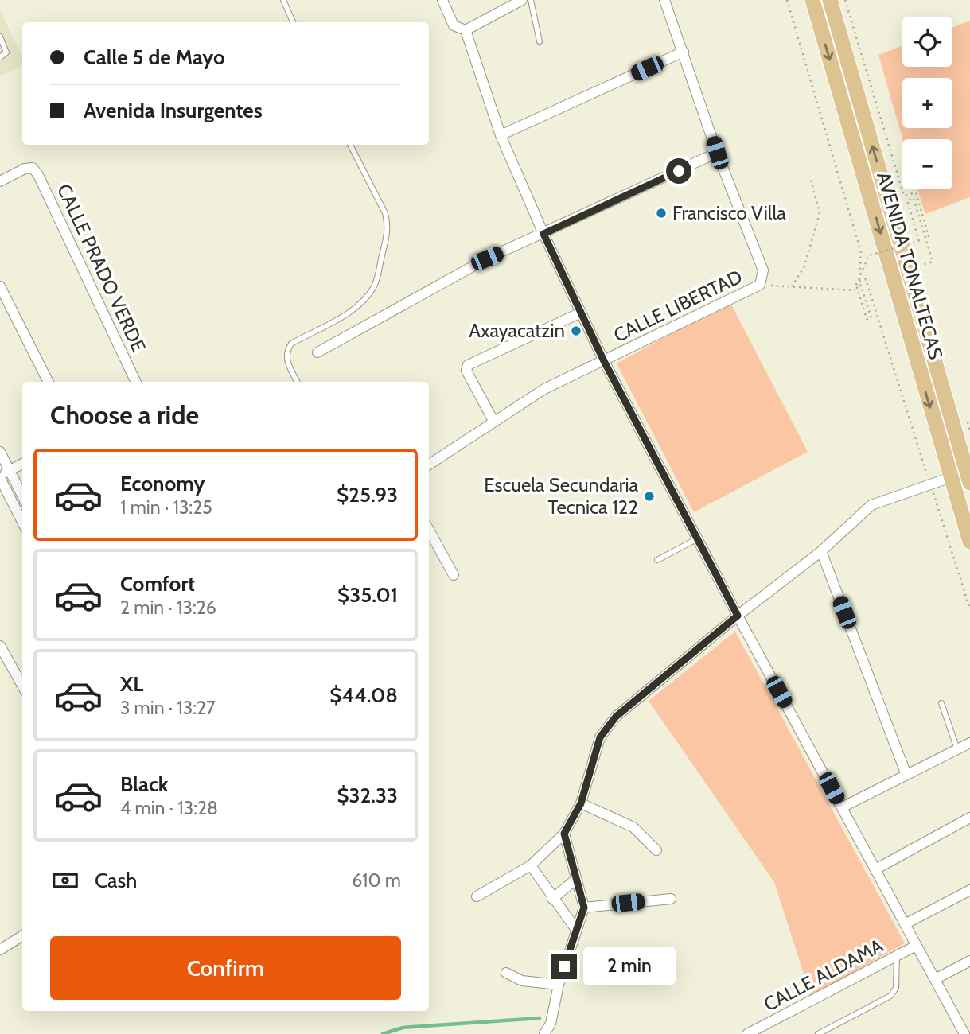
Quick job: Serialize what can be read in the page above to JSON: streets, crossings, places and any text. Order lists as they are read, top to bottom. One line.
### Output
{"streets":{"main road":["AVENIDA TONALTECAS"],"street":["CALLE PRADO VERDE","CALLE LIBERTAD","CALLE ALDAMA"]},"places":["Francisco Villa","Axayacatzin","Escuela Secundaria Tecnica 122"],"page":{"map_buttons":["+","−"],"banner":["Calle 5 de Mayo","Avenida Insurgentes"],"heading":"Choose a ride","list":[{"name":"Economy","note":"1 min · 13:25","value":"$25.93"},{"name":"Comfort","note":"2 min · 13:26","value":"$35.01"},{"name":"XL","note":"3 min · 13:27","value":"$44.08"},{"name":"Black","note":"4 min · 13:28","value":"$32.33"}],"pay":["Cash","610 m"],"buttons":"Confirm","bubble":"2 min"}}
